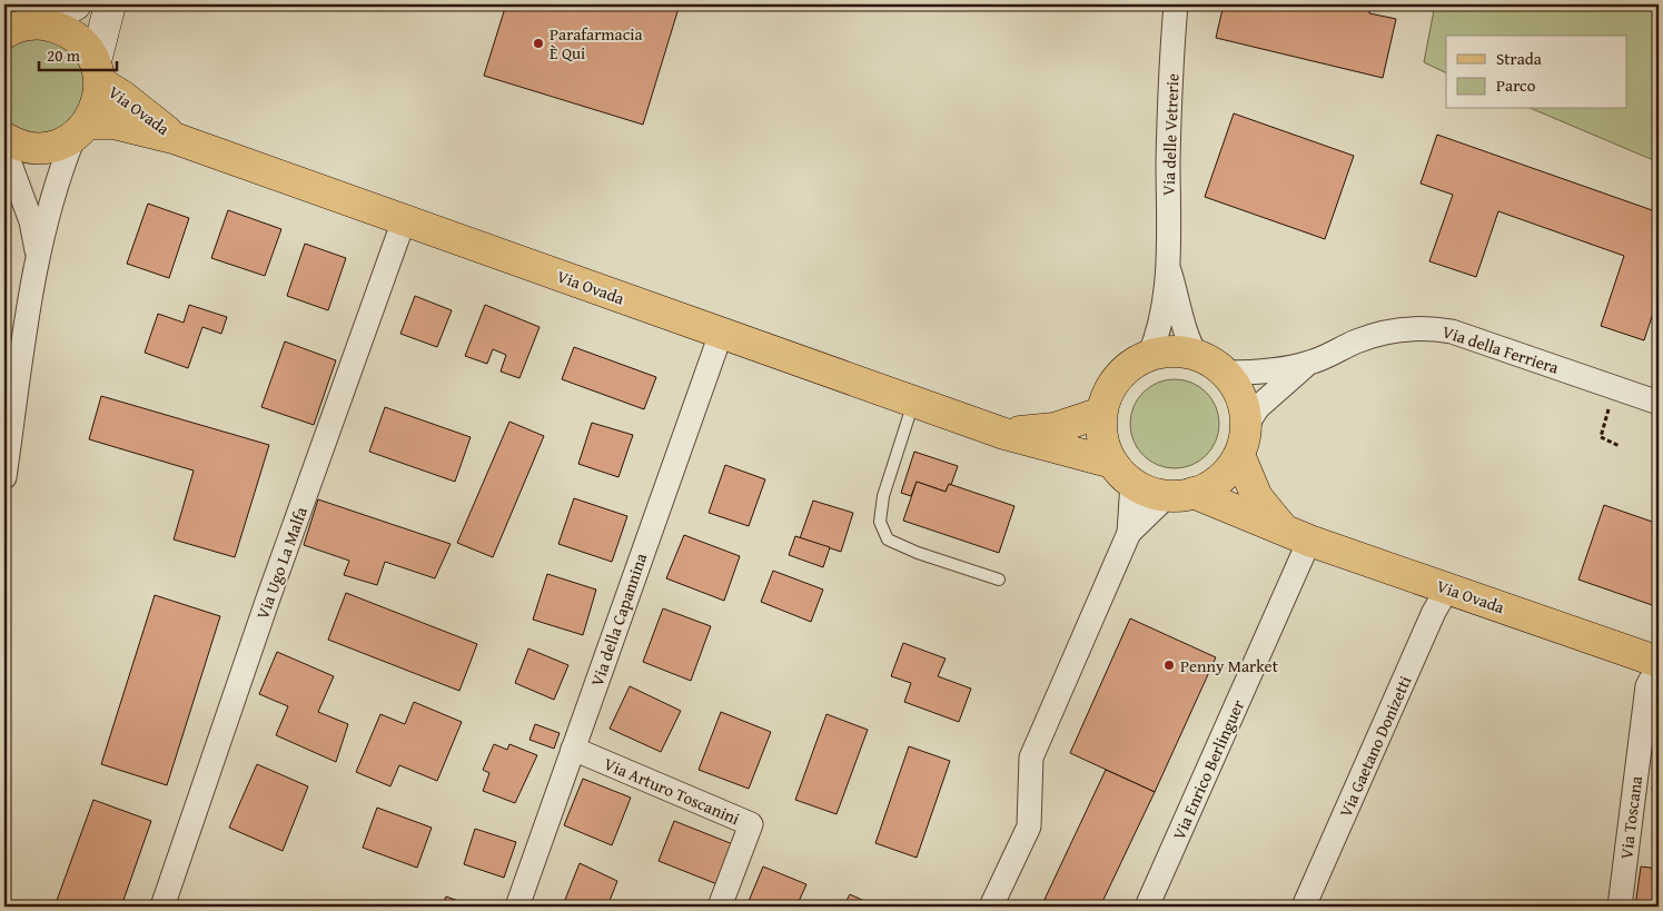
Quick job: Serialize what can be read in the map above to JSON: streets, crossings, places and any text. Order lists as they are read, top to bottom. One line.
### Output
{"streets":{"main road":["Via Ovada"],"street":["Via delle Vetrerie","Via della Ferriera","Via Ugo La Malfa","Via della Capannina","Via Gaetano Donizetti","Via Enrico Berlinguer","Via Arturo Toscanini","Via Toscana"]},"crossings":[["Via Ovada","Via delle Vetrerie"],["Via Ovada","Via della Ferriera"],["Via Ovada","Via Ugo La Malfa"],["Via Ovada","Via della Capannina"],["Via Ovada","Via Gaetano Donizetti"],["Via Ovada","Via Enrico Berlinguer"],["Via Ovada","Via Toscana"],["Via delle Vetrerie","Via della Ferriera"],["Via della Capannina","Via Arturo Toscanini"]],"places":["Parafarmacia È Qui","Penny Market"],"legend":["Strada","Parco"],"scale_bar":"20 m"}
